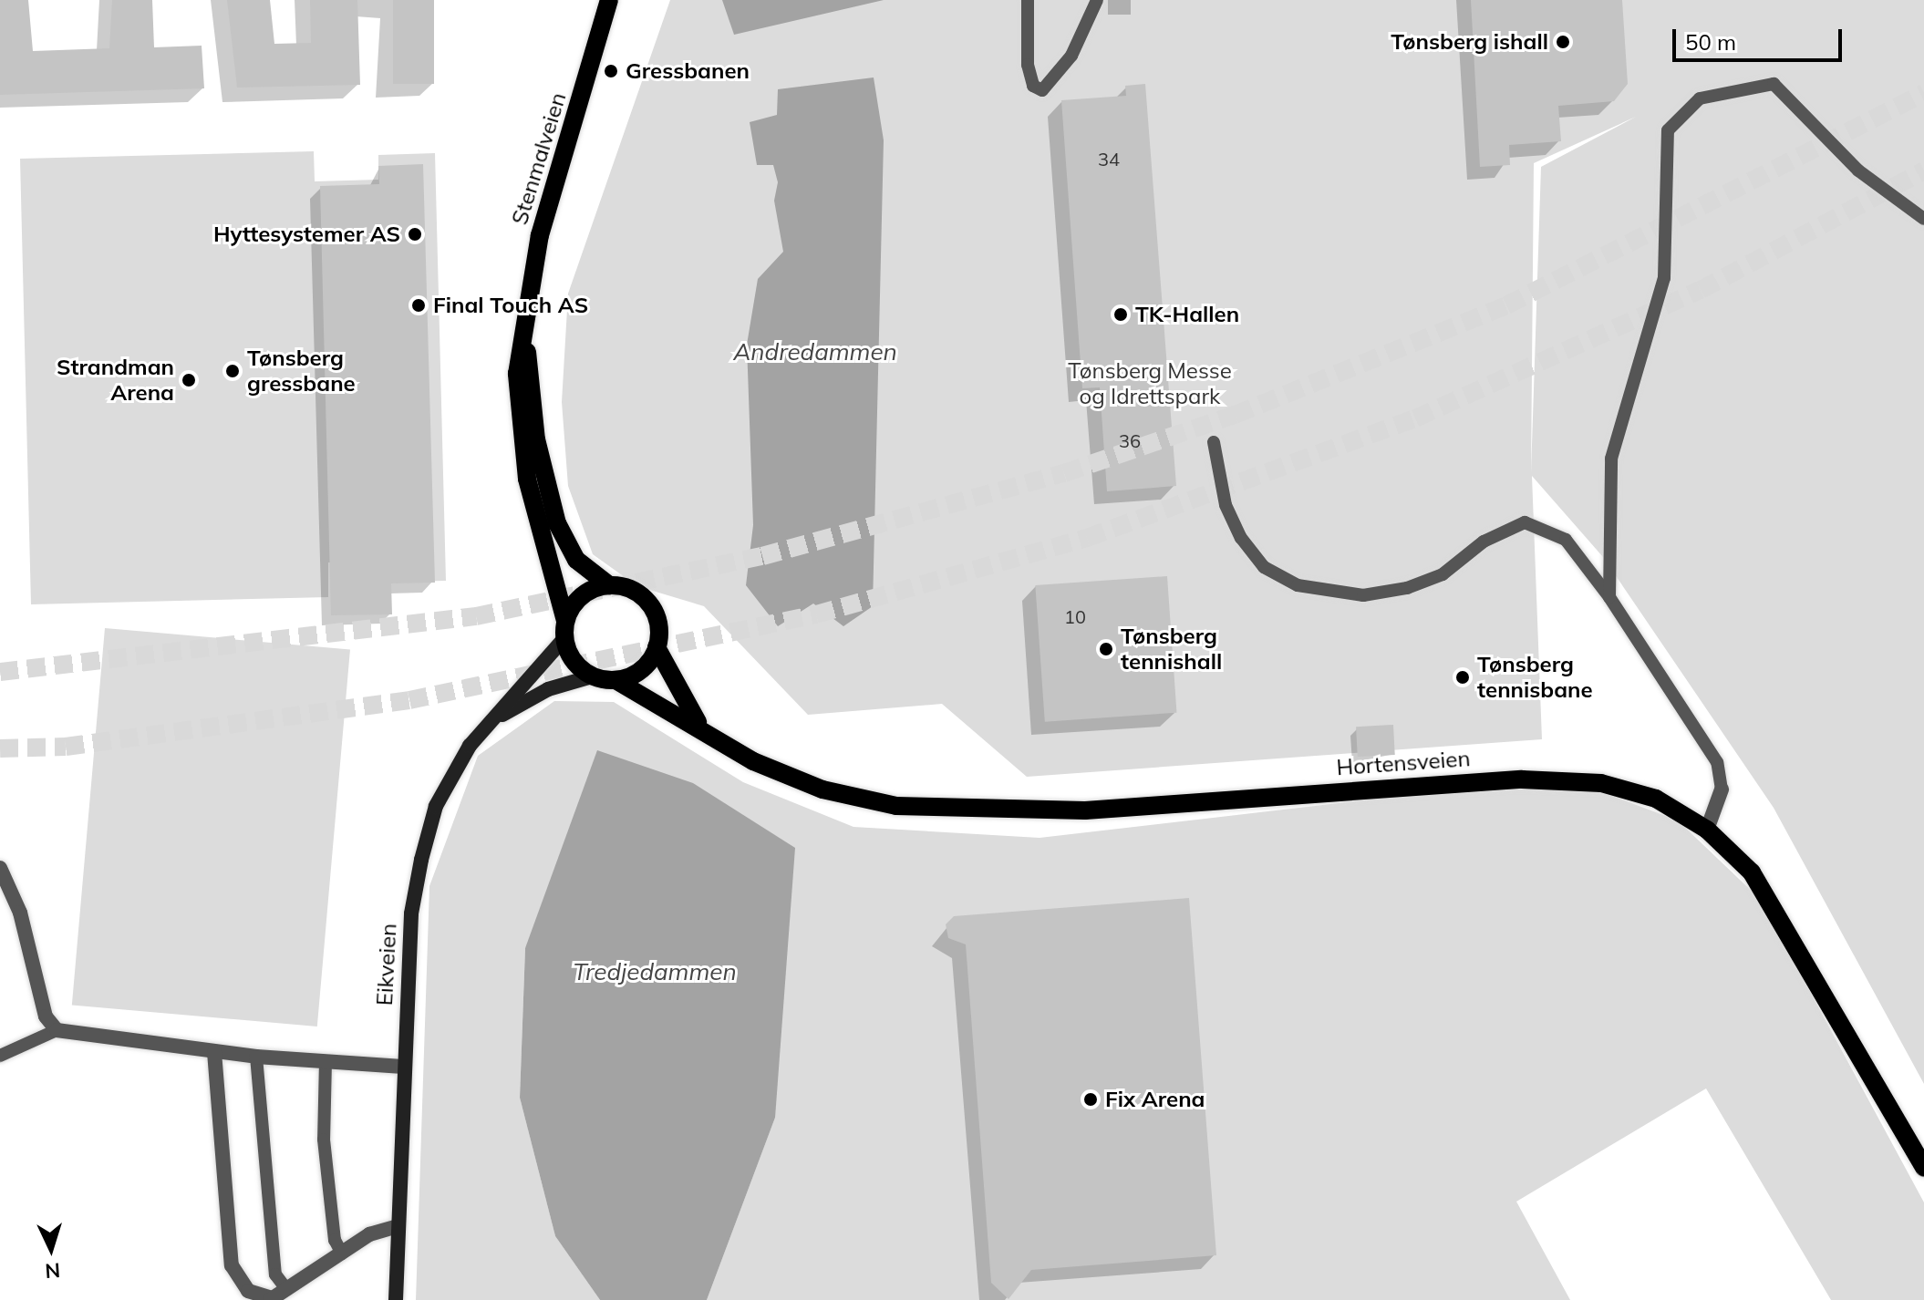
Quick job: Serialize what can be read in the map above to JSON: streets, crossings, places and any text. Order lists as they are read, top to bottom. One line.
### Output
{"streets":{"main road":["Stenmalveien","Hortensveien","Eikveien"]},"crossings":[["Stenmalveien","Hortensveien"],["Stenmalveien","Eikveien"],["Hortensveien","Eikveien"]],"water":["Andredammen","Tredjedammen"],"parks":["Tønsberg Messe og Idrettspark"],"places":["Tønsberg ishall","Gressbanen","Hyttesystemer AS","Final Touch AS","TK-Hallen","Tønsberg gressbane","Strandman Arena","Tønsberg tennishall","Tønsberg tennisbane","Fix Arena"],"house_numbers":["34","36","10"],"scale_bar":"50 m","north":"bottom"}
